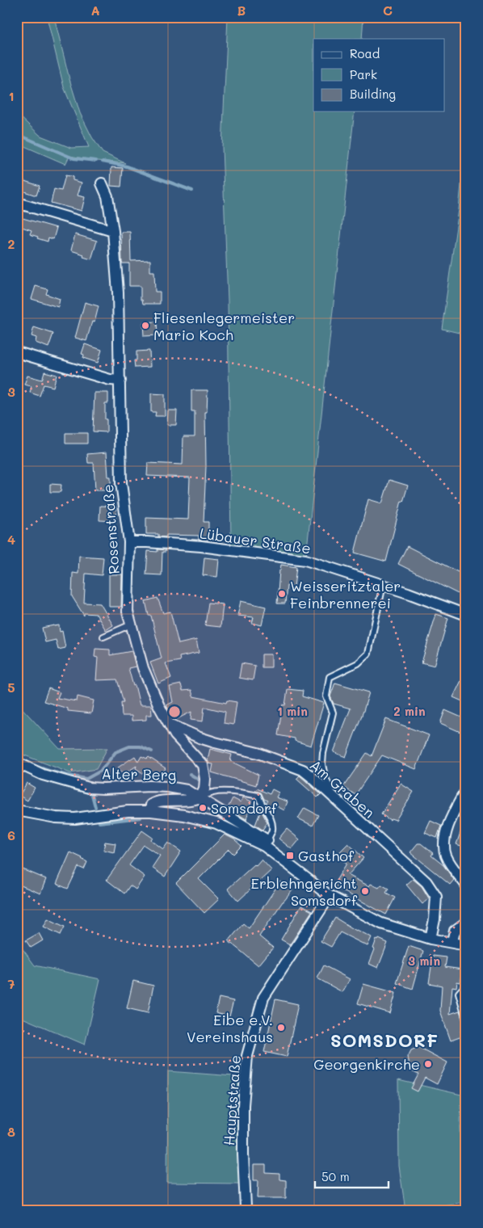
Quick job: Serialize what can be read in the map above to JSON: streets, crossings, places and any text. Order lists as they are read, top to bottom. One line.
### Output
{"streets":{"street":["Rosenstraße","Lübauer Straße","Alter Berg","Am Graben","Hauptstraße"]},"crossings":[["Rosenstraße","Lübauer Straße"],["Rosenstraße","Alter Berg"],["Rosenstraße","Am Graben"]],"districts":["SOMSDORF"],"places":{"other":["Fliesenlegermeister Mario Koch","Weisseritztaler Feinbrennerei","Somsdorf","Erblehngericht Somsdorf","Eibe e.V. Vereinshaus","Georgenkirche"],"transit":["Gasthof"]},"legend":["Road","Park","Building"],"scale_bar":"50 m","grid":{"columns":["A","B","C"],"rows":["1","2","3","4","5","6","7","8"]},"rings":["1 min","2 min","3 min"]}
